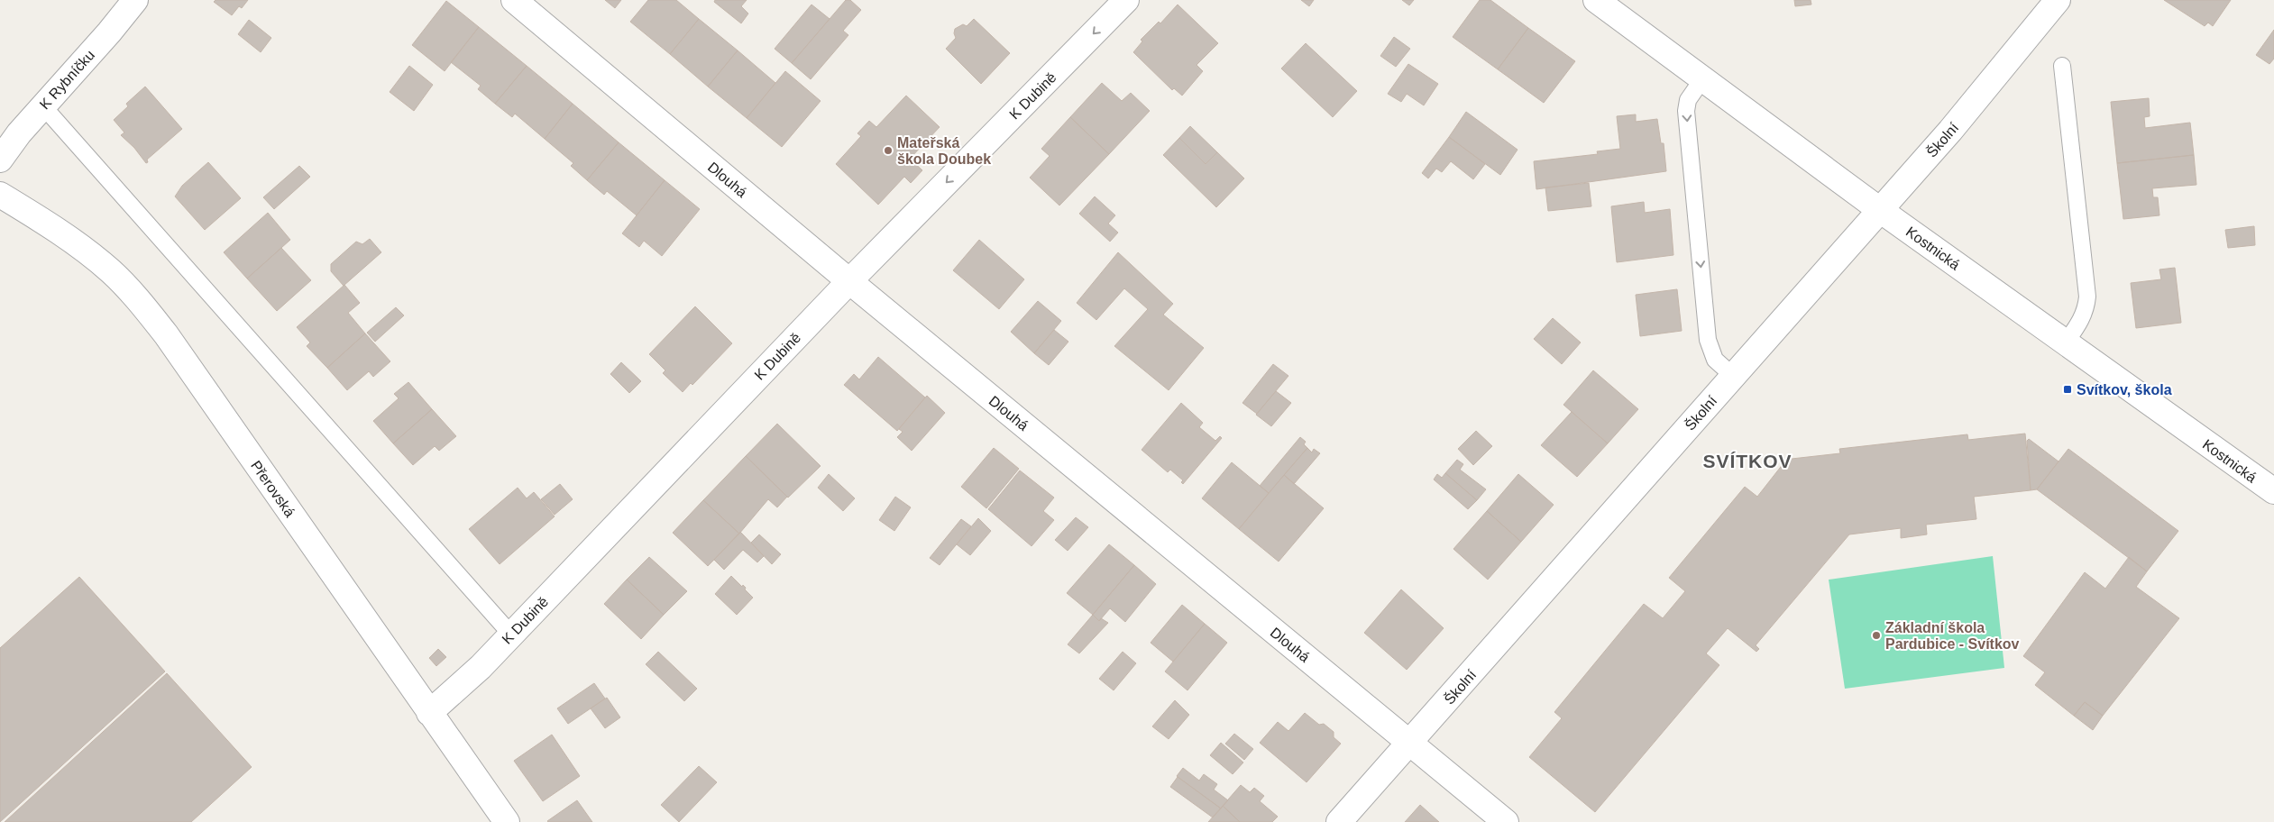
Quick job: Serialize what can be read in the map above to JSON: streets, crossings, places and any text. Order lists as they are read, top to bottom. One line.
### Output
{"streets":{"street":["K Rybníčku","K Dubině","Školní","Dlouhá","Kostnická","Přerovská"]},"crossings":[["K Dubině","Dlouhá"],["K Dubině","Přerovská"],["Školní","Dlouhá"],["Školní","Kostnická"]],"one_way":["K Dubině"],"districts":["SVÍTKOV"],"places":{"other":["Mateřská škola Doubek","Základní škola Pardubice - Svítkov"],"transit":["Svítkov, škola"]}}
